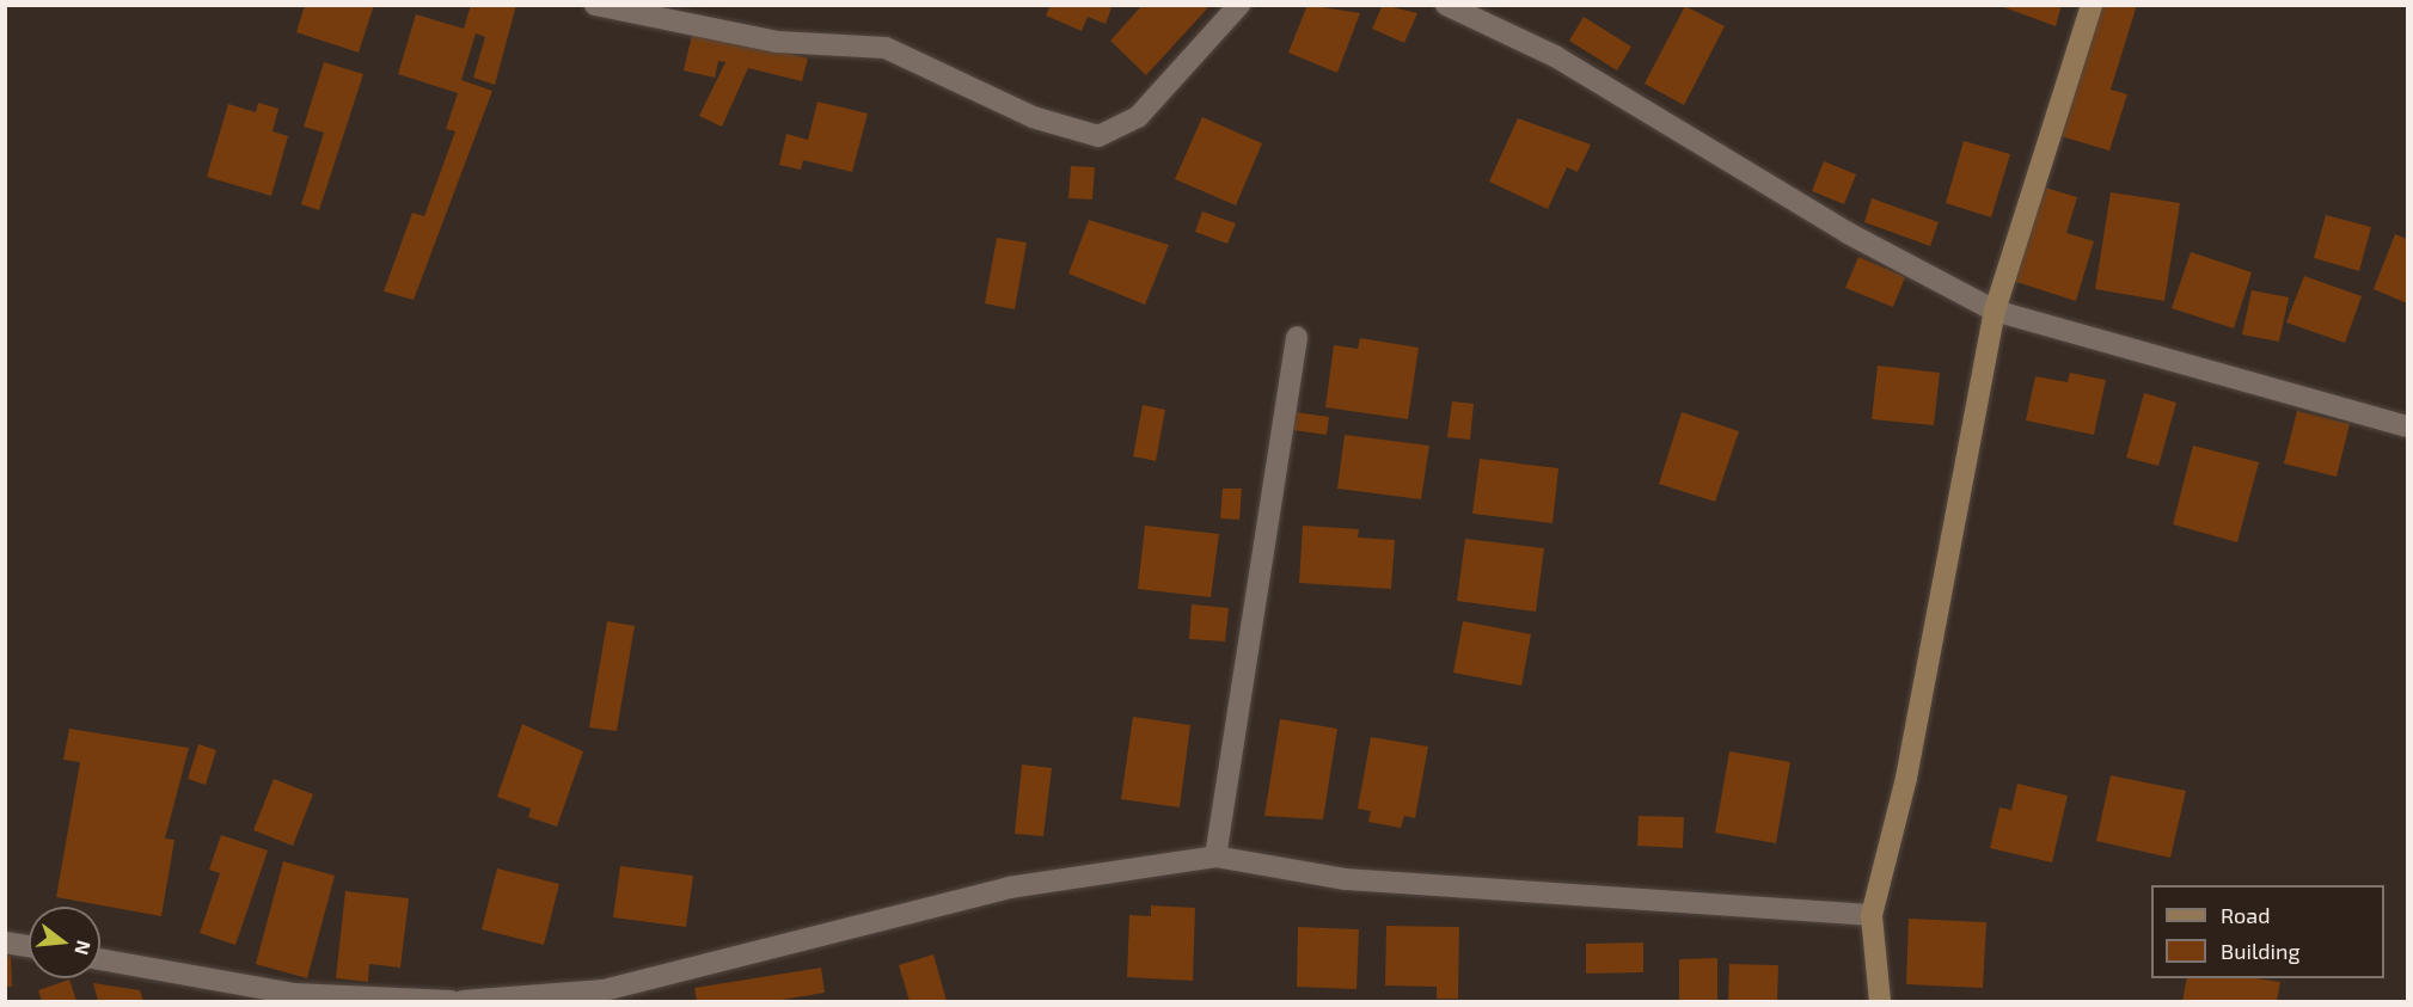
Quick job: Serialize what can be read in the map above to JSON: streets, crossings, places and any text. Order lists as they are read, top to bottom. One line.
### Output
{"legend":["Road","Building"],"north":"right"}
